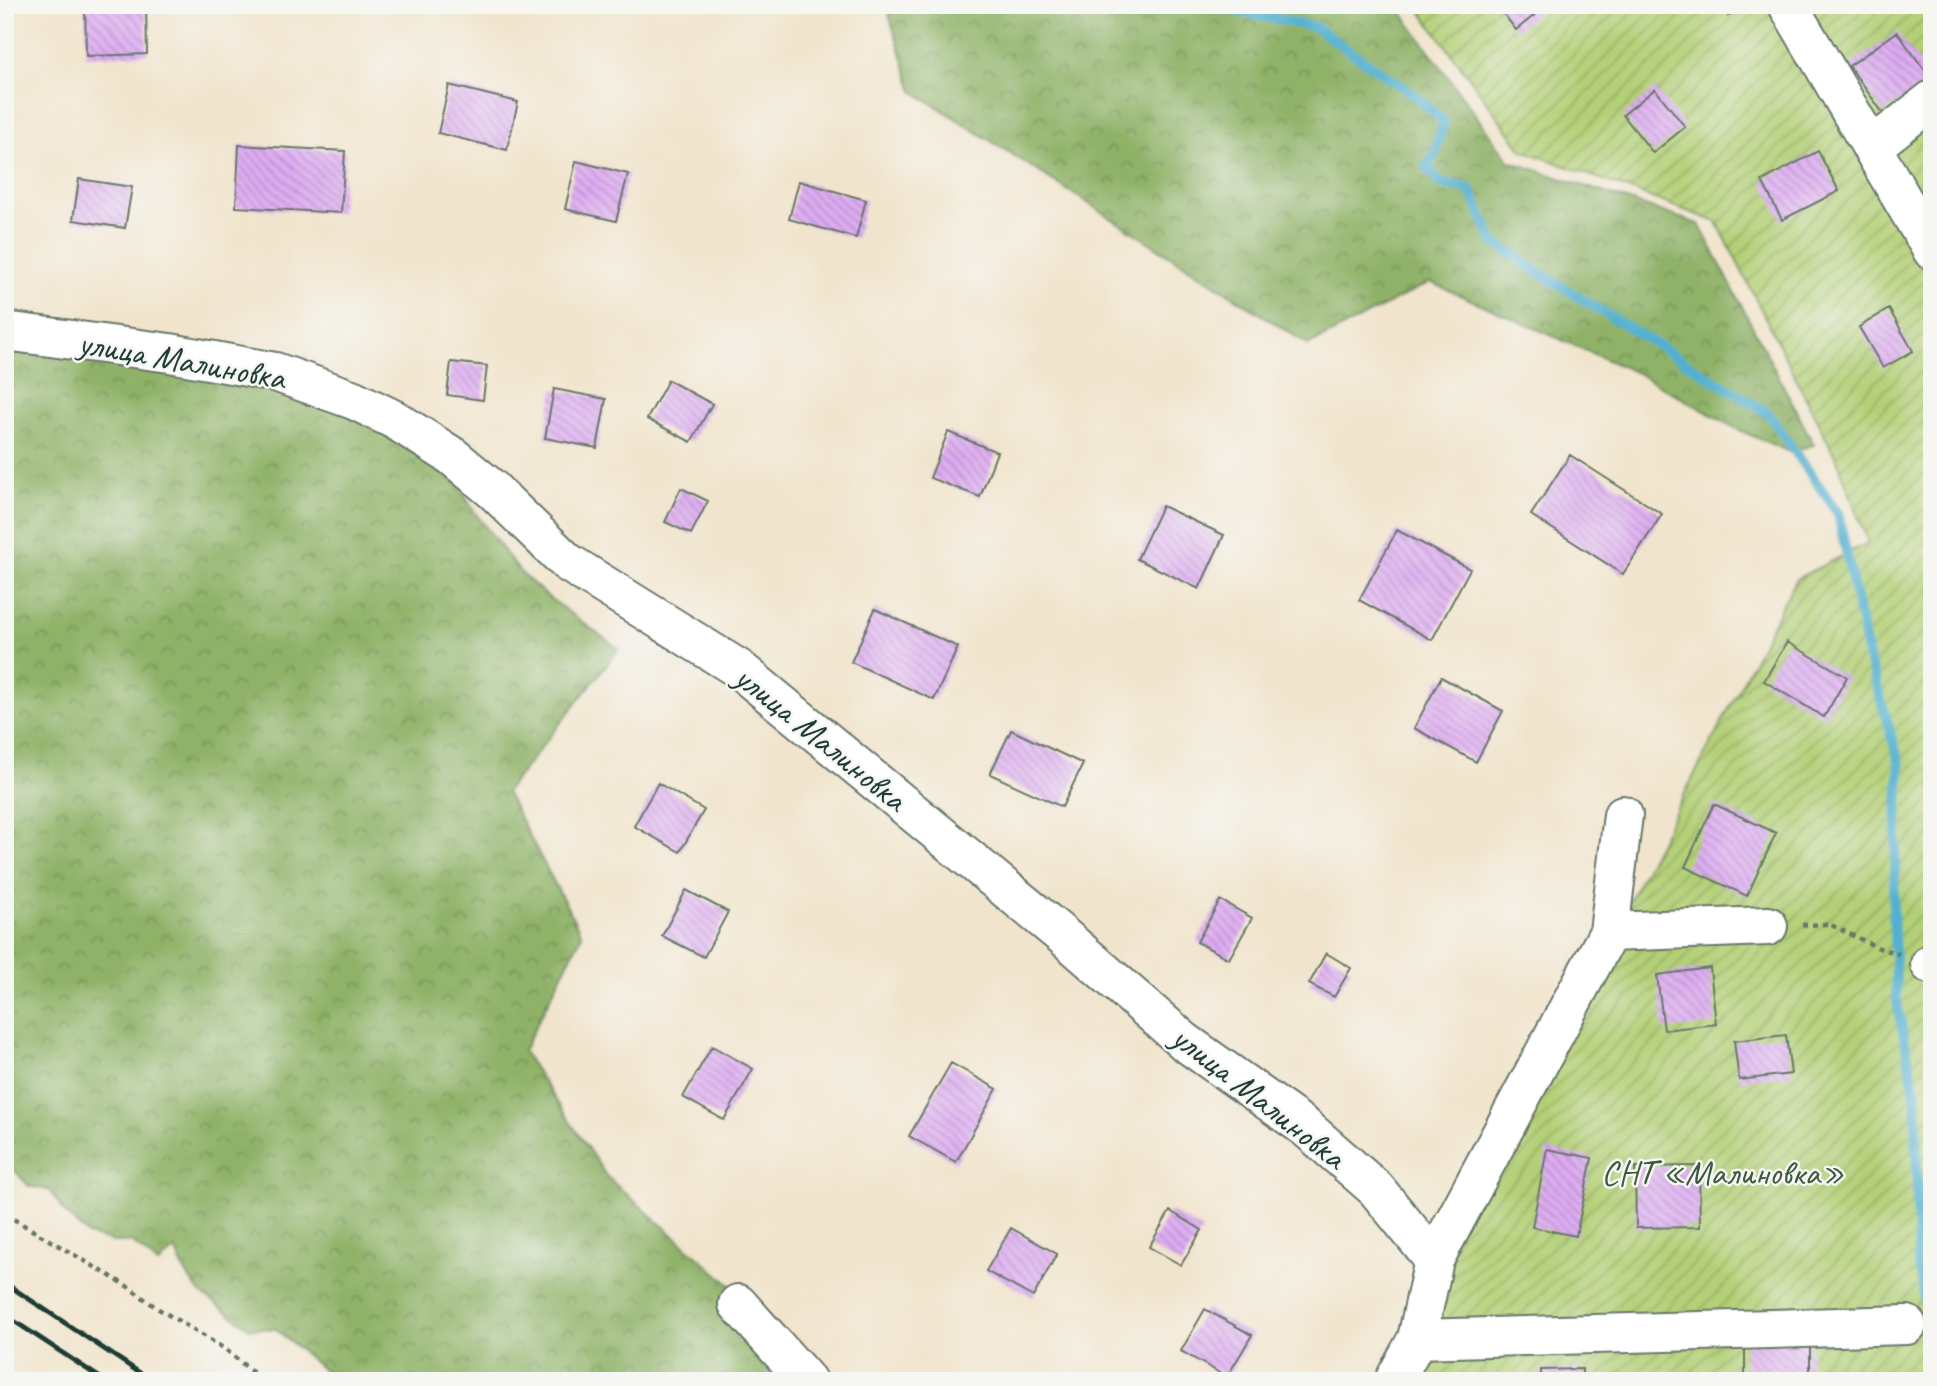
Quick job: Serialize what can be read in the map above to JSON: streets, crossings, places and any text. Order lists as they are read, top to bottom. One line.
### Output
{"streets":{"street":["улица Малиновка"]},"parks":["СНТ «Малиновка»"]}
